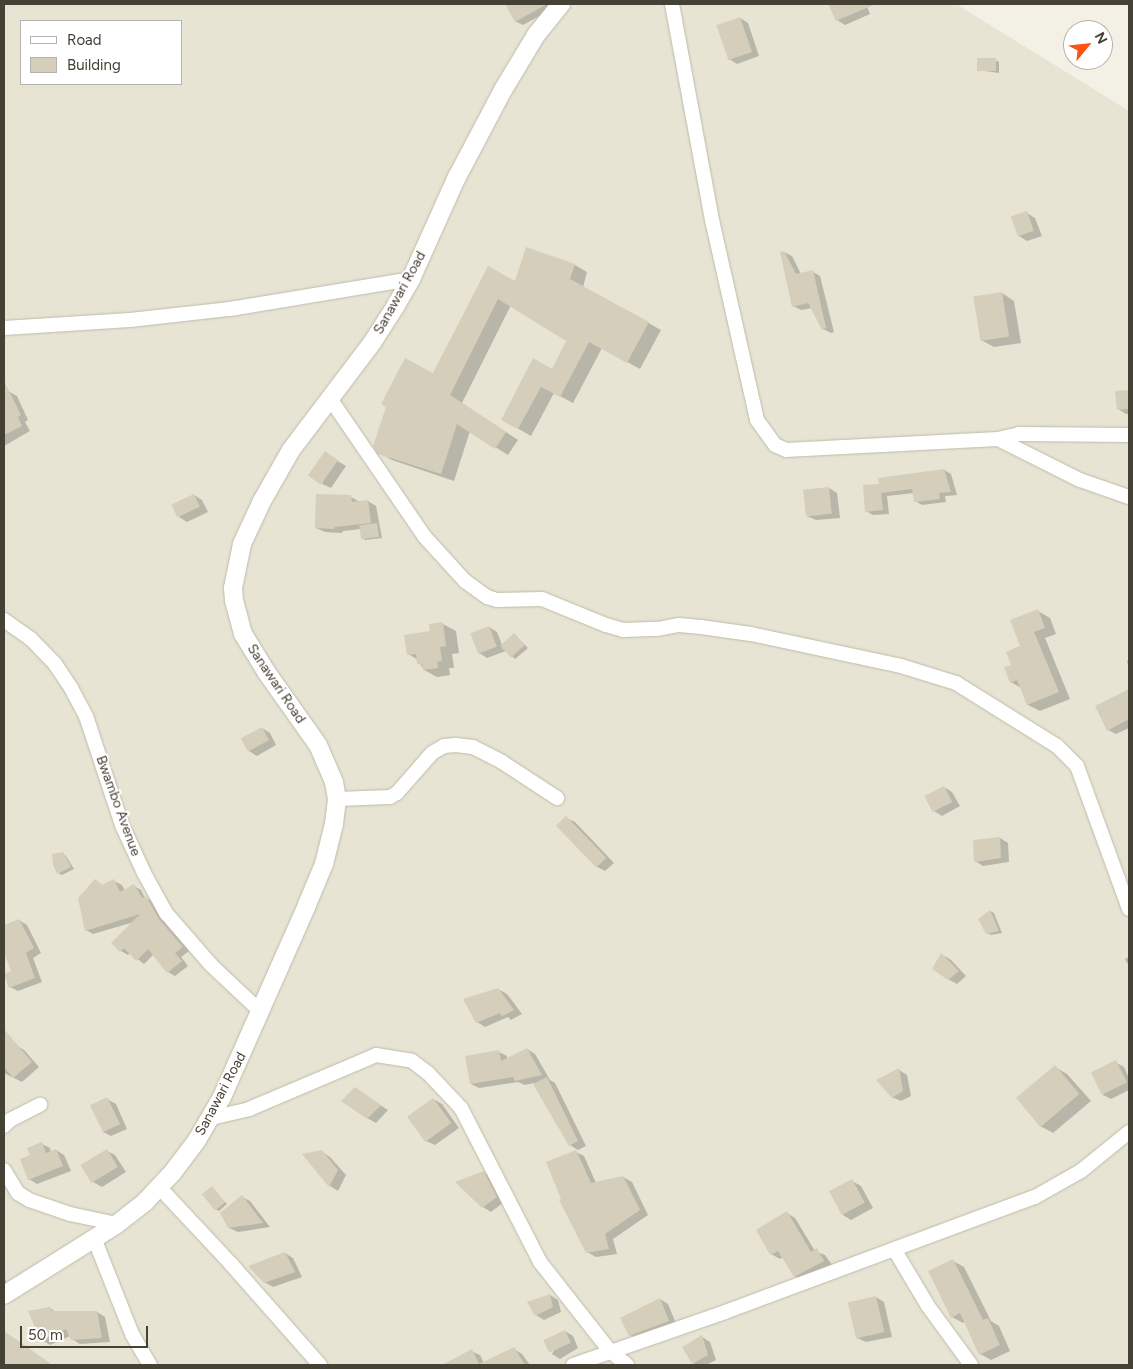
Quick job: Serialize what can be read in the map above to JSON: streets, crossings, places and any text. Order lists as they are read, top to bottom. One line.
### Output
{"streets":{"street":["Sanawari Road","Bwambo Avenue"]},"crossings":[["Sanawari Road","Bwambo Avenue"]],"legend":["Road","Building"],"scale_bar":"50 m","north":"top right"}
